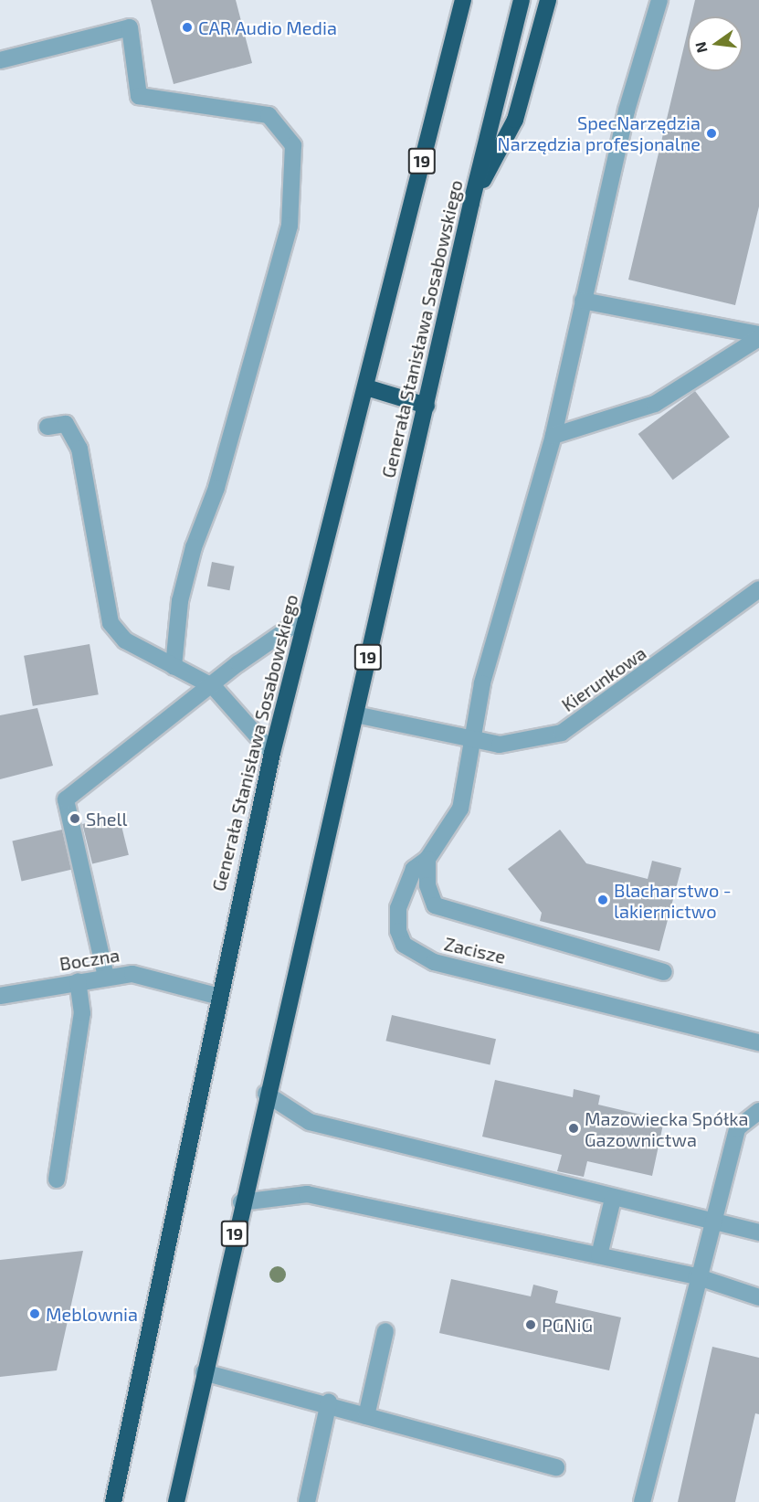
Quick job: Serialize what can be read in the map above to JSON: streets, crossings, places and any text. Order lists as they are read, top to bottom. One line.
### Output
{"streets":{"highway":["19","Generała Stanisława Sosabowskiego"],"street":["Kierunkowa","Zacisze","Boczna"]},"crossings":[["19","Generała Stanisława Sosabowskiego"],["Generała Stanisława Sosabowskiego","Kierunkowa"],["Generała Stanisława Sosabowskiego","Boczna"],["Kierunkowa","Zacisze"]],"places":["CAR Audio Media","SpecNarzędzia Narzędzia profesjonalne","Shell","Blacharstwo - lakiernictwo","Mazowiecka Spółka Gazownictwa","Meblownia","PGNiG"],"north":"left"}
